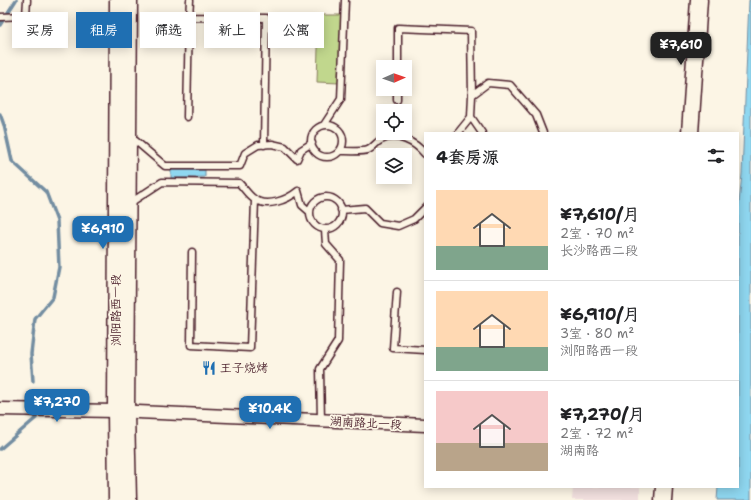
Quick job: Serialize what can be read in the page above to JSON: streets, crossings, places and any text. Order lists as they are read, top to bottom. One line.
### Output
{"streets":{"street":["浏阳路西一段","湖南路北一段"]},"crossings":[["浏阳路西一段","湖南路北一段"]],"places":{"restaurant":["王子烧烤"]},"north":"right","page":{"chip":["买房","租房","筛选","新上","公寓"],"price":["¥7,610","¥6,910","¥7,270","¥10.4K"],"heading":"4套房源","list":[{"name":"¥7,610/月","note":"2室 · 70 m² · 长沙路西二段"},{"name":"¥6,910/月","note":"3室 · 80 m² · 浏阳路西一段"},{"name":"¥7,270/月","note":"2室 · 72 m² · 湖南路"}]}}
